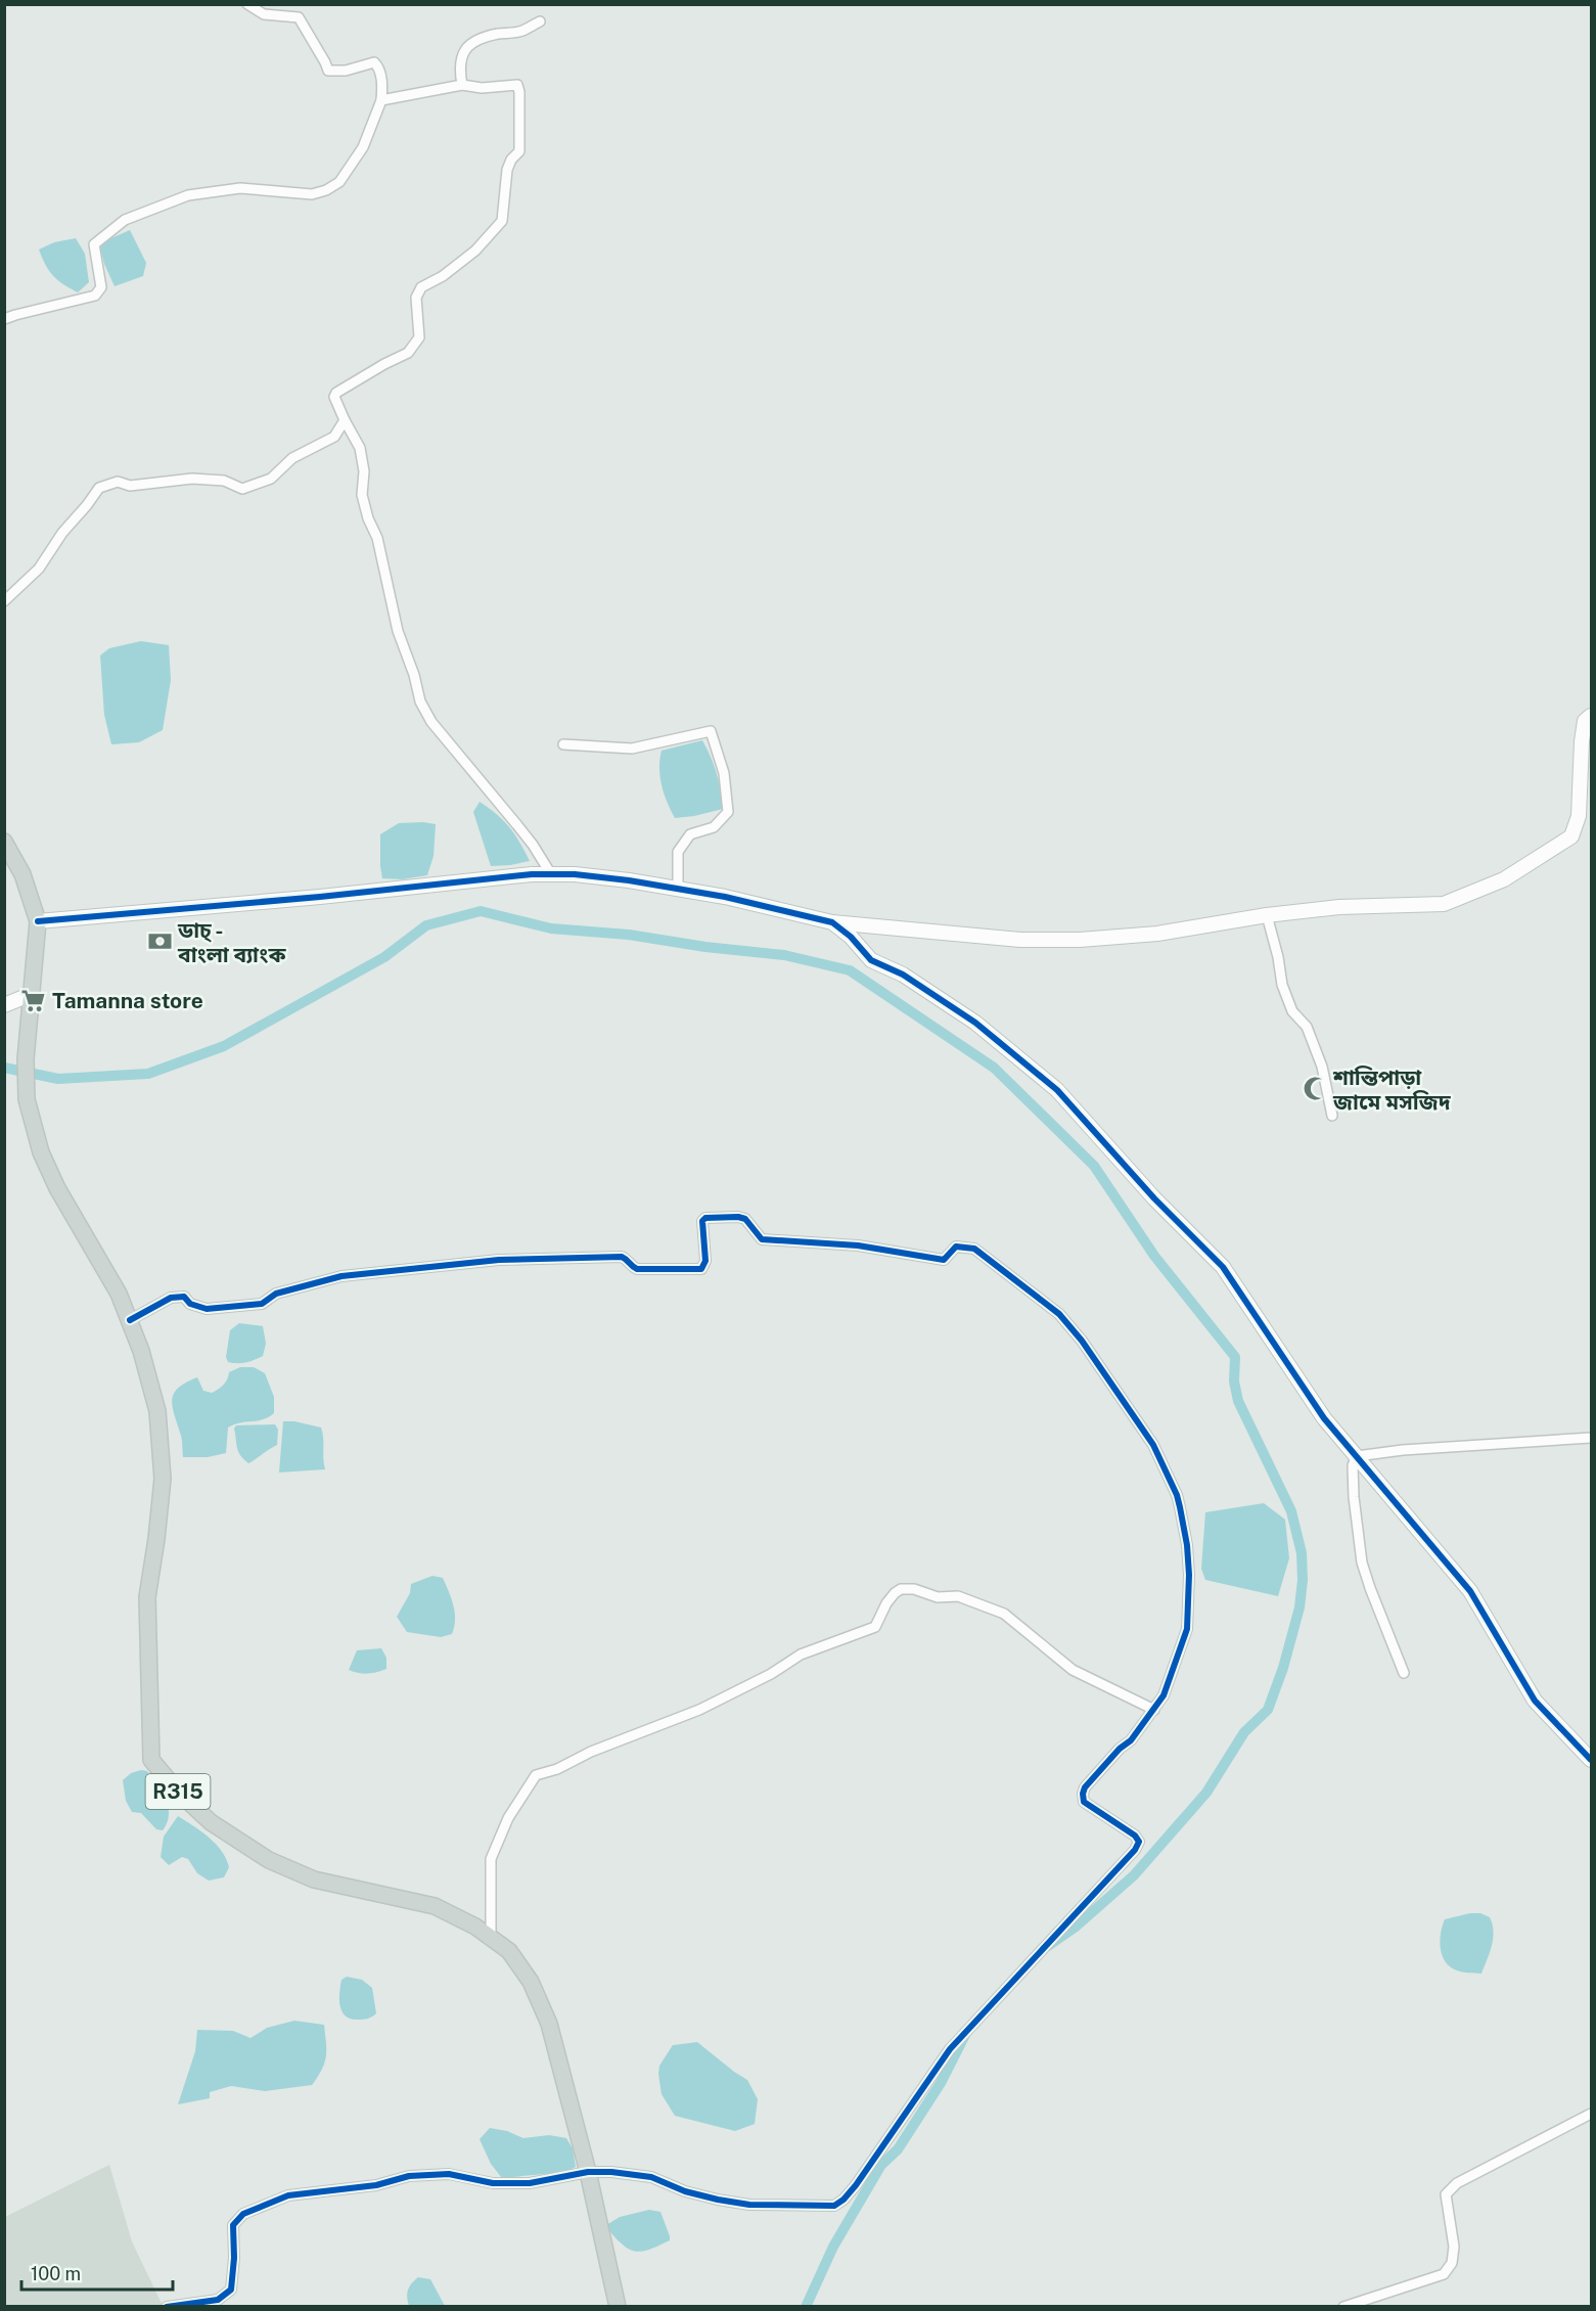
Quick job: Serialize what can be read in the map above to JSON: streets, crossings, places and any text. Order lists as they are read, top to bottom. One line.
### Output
{"streets":{"main road":["R315"]},"places":{"bank":["ডাচ্ - বাংলা ব্যাংক"],"supermarket":["Tamanna store"],"mosque":["শান্তিপাড়া জামে মসজিদ"]},"scale_bar":"100 m"}
